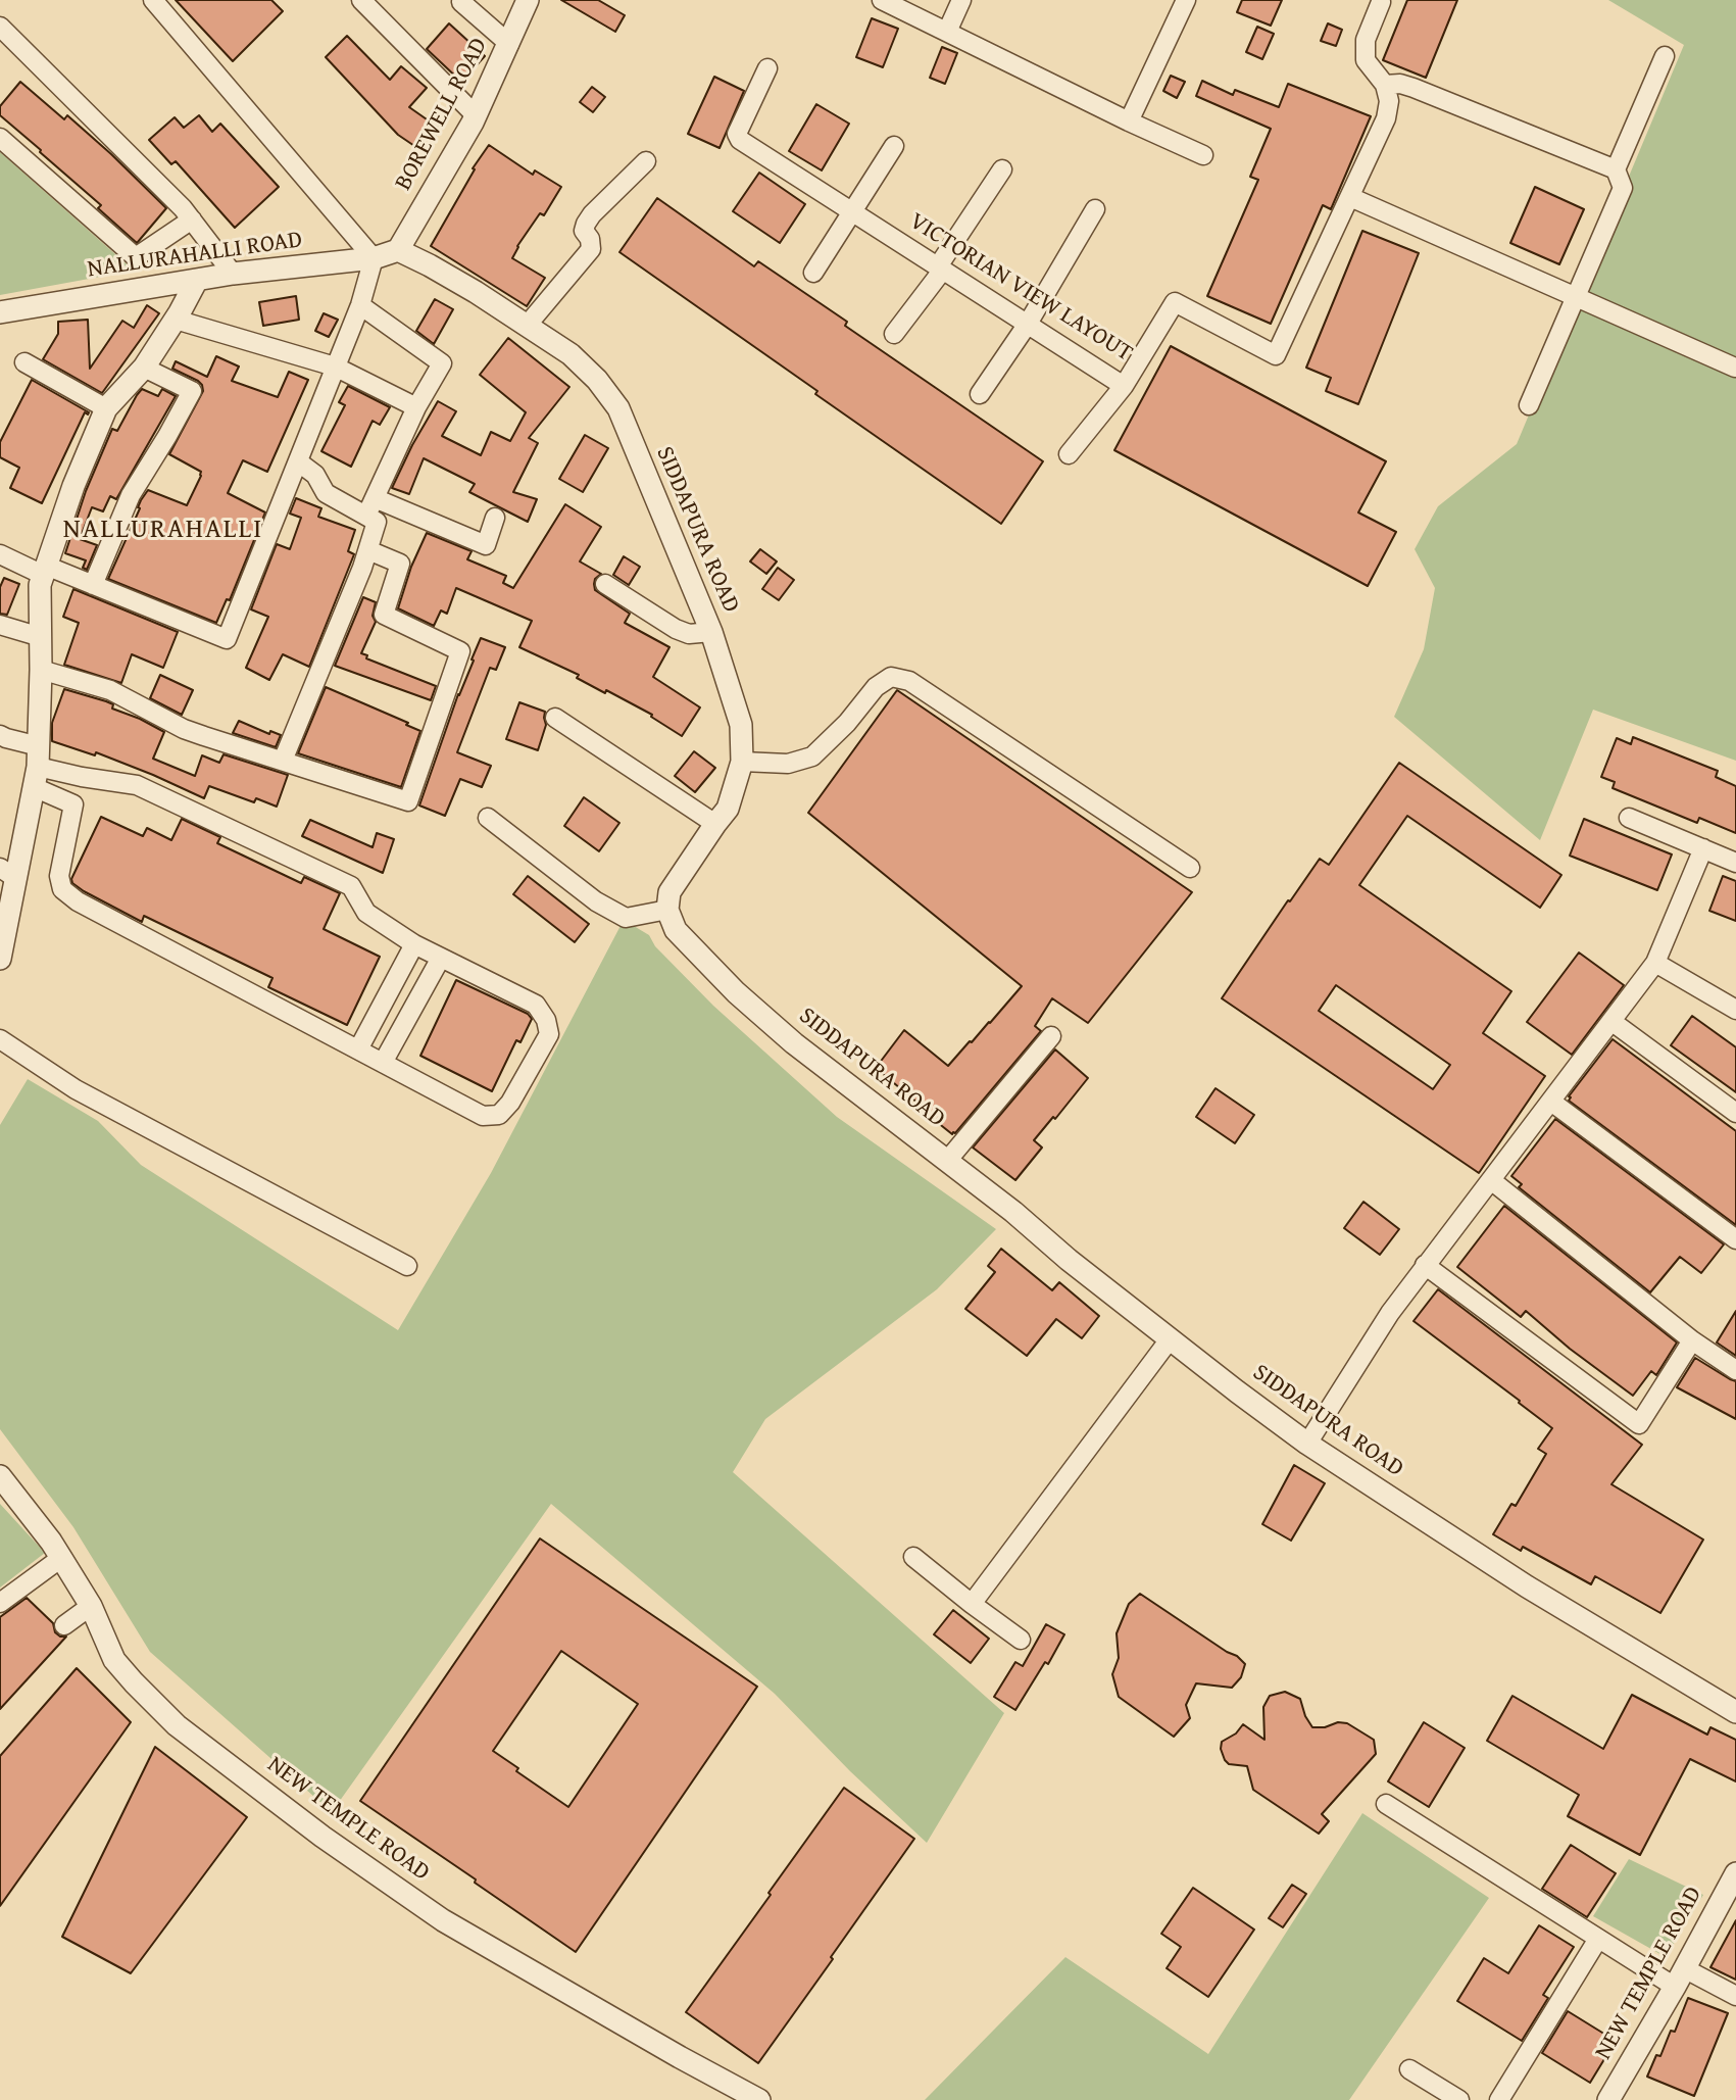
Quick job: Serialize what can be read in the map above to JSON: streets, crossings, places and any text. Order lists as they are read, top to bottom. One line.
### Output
{"streets":{"street":["BOREWELL ROAD","NALLURAHALLI ROAD","VICTORIAN VIEW LAYOUT","SIDDAPURA ROAD","NEW TEMPLE ROAD"]},"crossings":[["BOREWELL ROAD","NALLURAHALLI ROAD"],["BOREWELL ROAD","SIDDAPURA ROAD"],["NALLURAHALLI ROAD","SIDDAPURA ROAD"]],"districts":["NALLURAHALLI"]}
